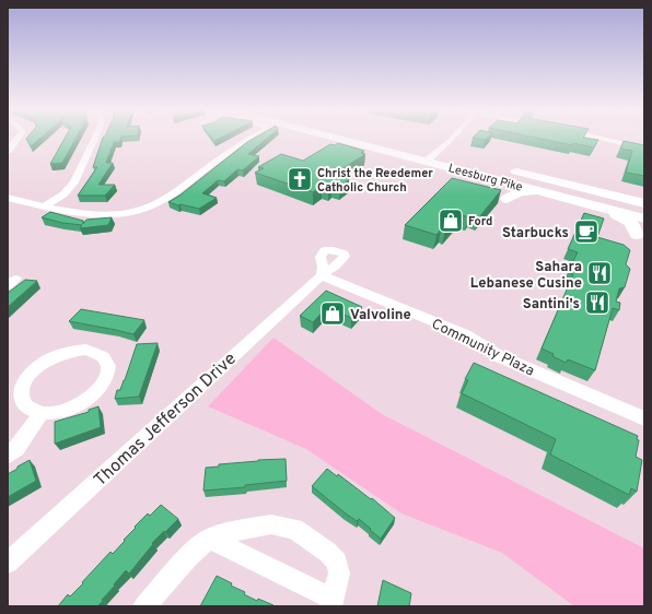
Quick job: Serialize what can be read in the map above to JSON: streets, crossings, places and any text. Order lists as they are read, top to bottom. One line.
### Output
{"streets":{"highway":["Leesburg Pike"],"street":["Community Plaza","Thomas Jefferson Drive"]},"crossings":[["Community Plaza","Thomas Jefferson Drive"]],"places":{"church":["Christ the Reedemer Catholic Church"],"shop":["Ford","Valvoline"],"cafe":["Starbucks"],"restaurant":["Sahara Lebanese Cusine","Santini's"]}}
